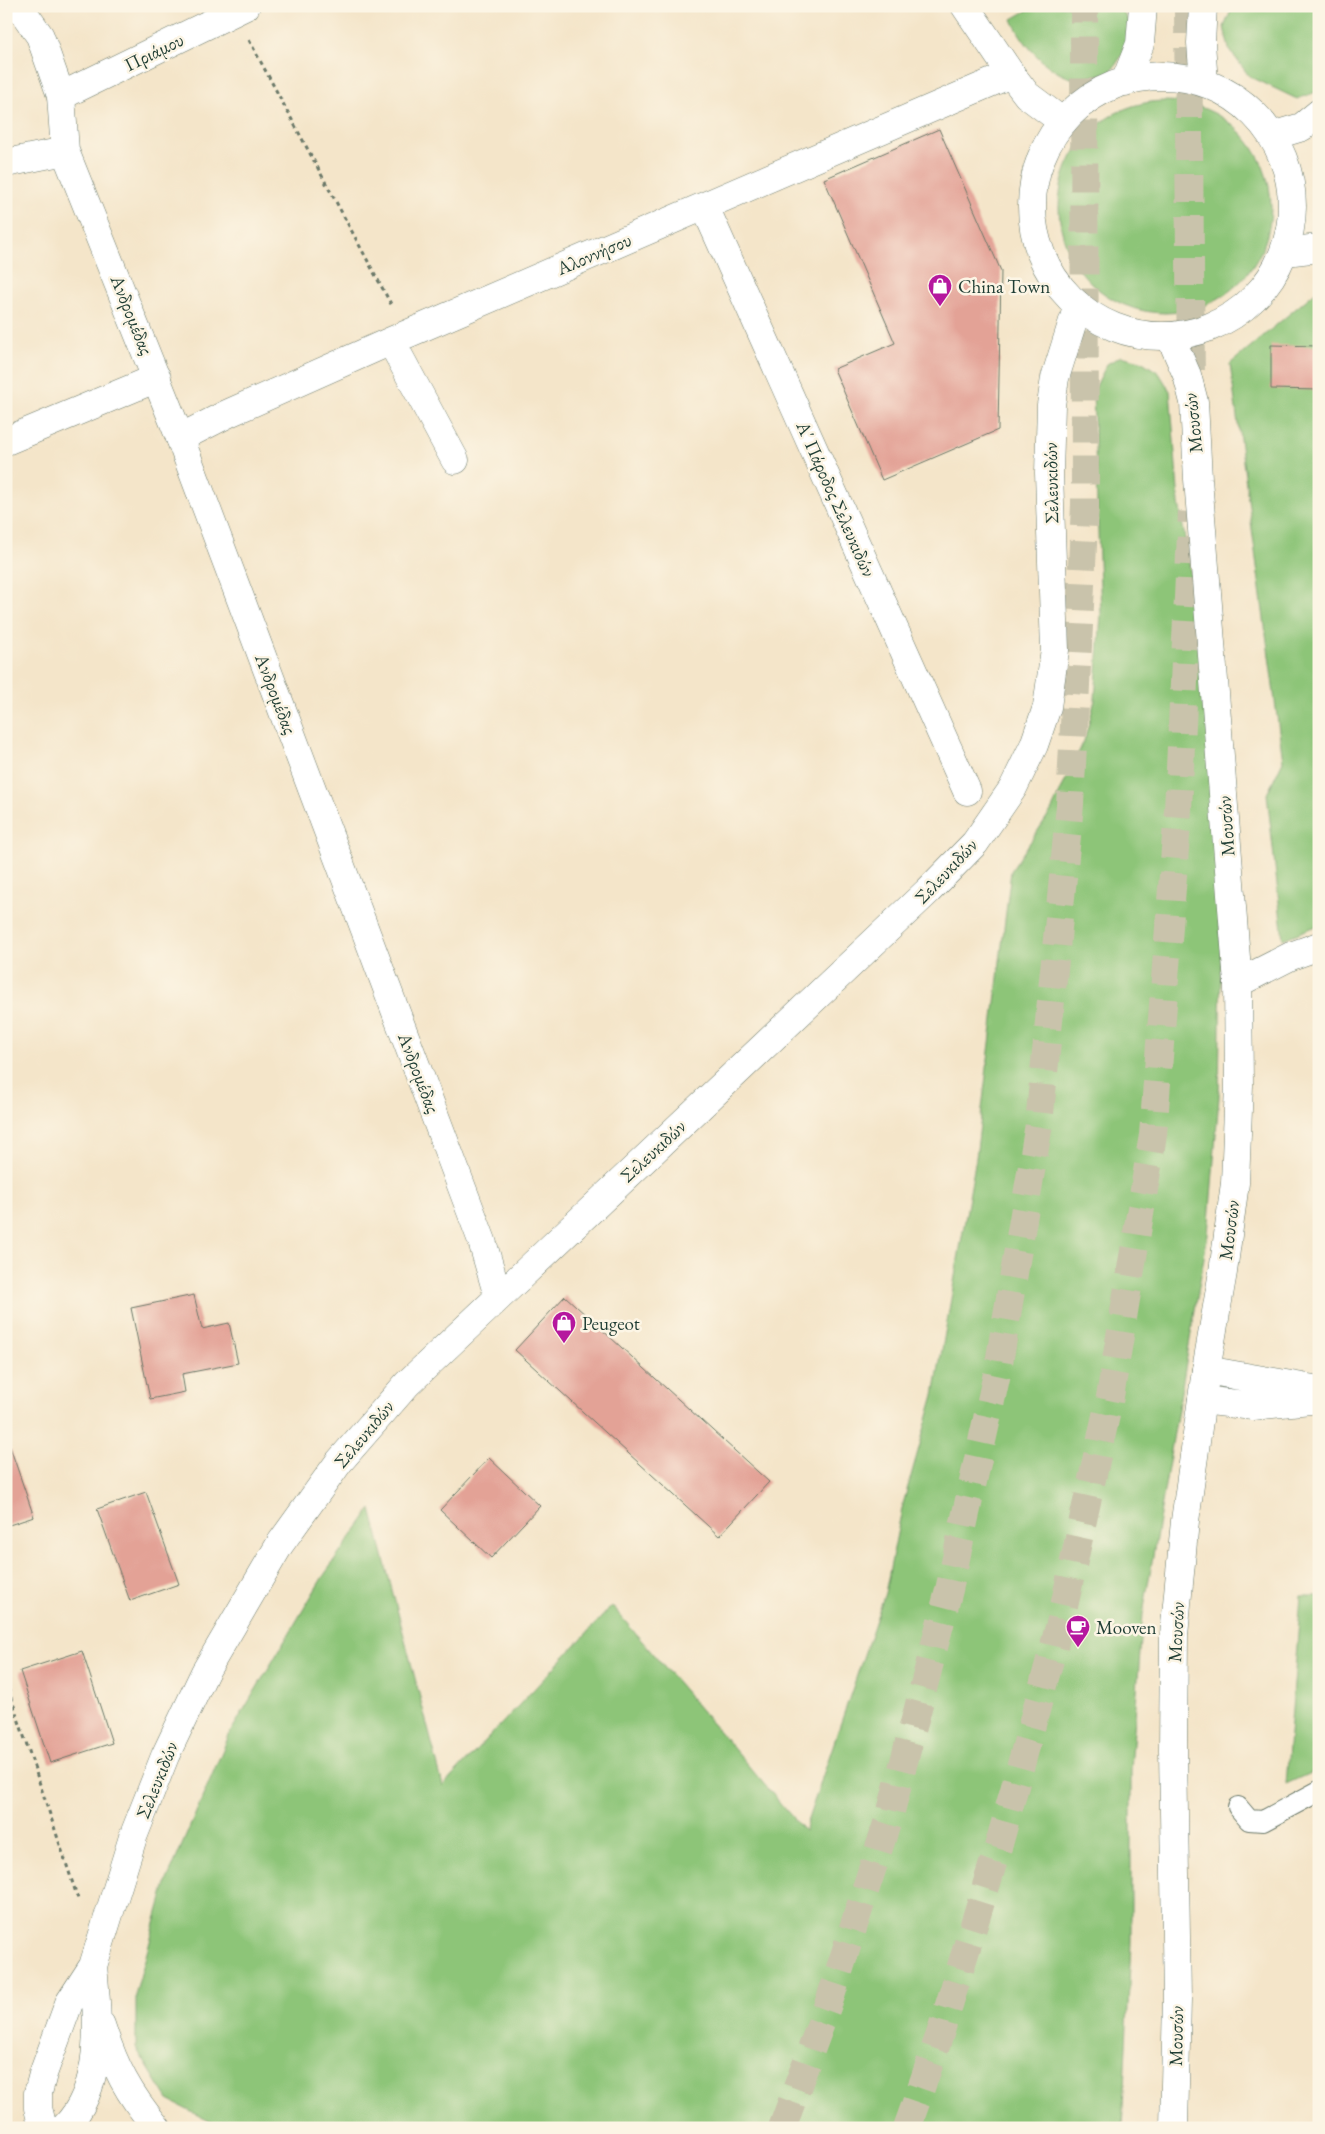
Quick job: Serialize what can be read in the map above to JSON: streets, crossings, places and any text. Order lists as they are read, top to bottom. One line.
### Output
{"streets":{"street":["Πριάμου","Αλοννήσου","Ανδρομέδας","Μουσών","Σελευκιδών","Α΄ Πάροδος Σελευκιδών"]},"crossings":[["Αλοννήσου","Ανδρομέδας"],["Αλοννήσου","Α΄ Πάροδος Σελευκιδών"],["Ανδρομέδας","Σελευκιδών"]],"places":{"shop":["China Town","Peugeot"],"cafe":["Mooven"]}}
